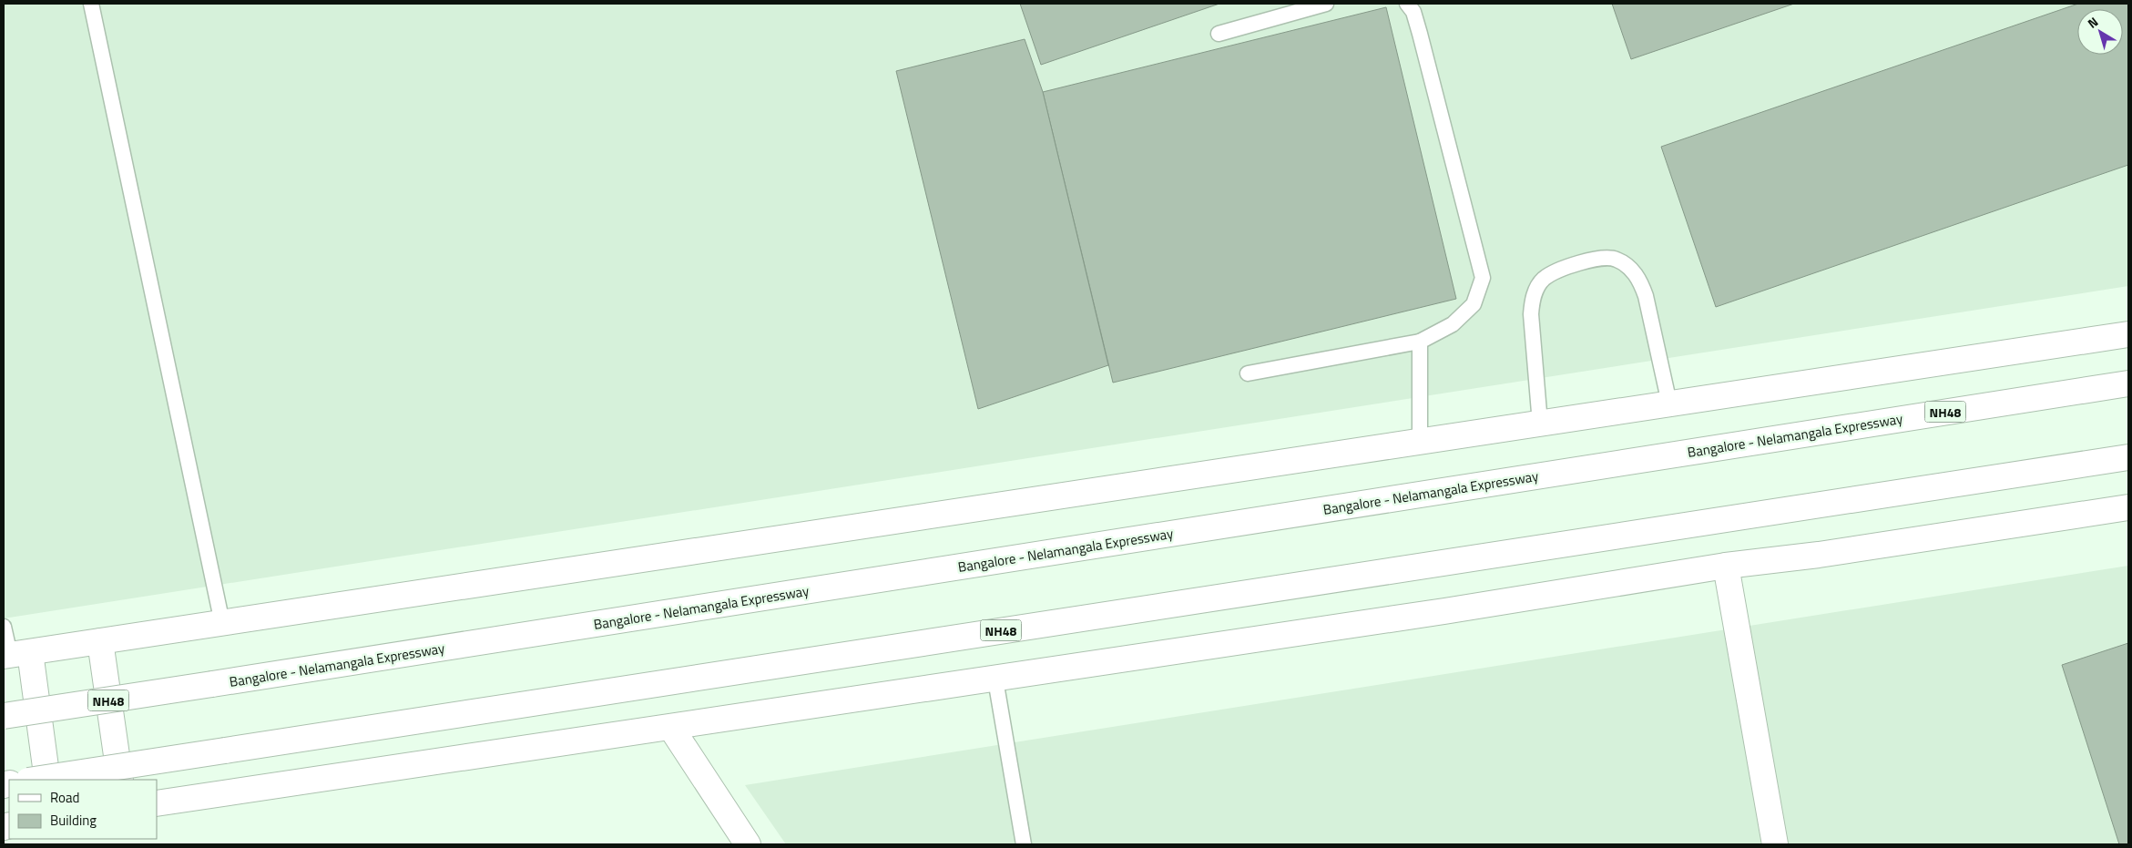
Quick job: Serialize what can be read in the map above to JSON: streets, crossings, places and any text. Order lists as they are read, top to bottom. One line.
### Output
{"streets":{"main road":["NH48","Bangalore - Nelamangala Expressway"]},"legend":["Road","Building"],"north":"top left"}
